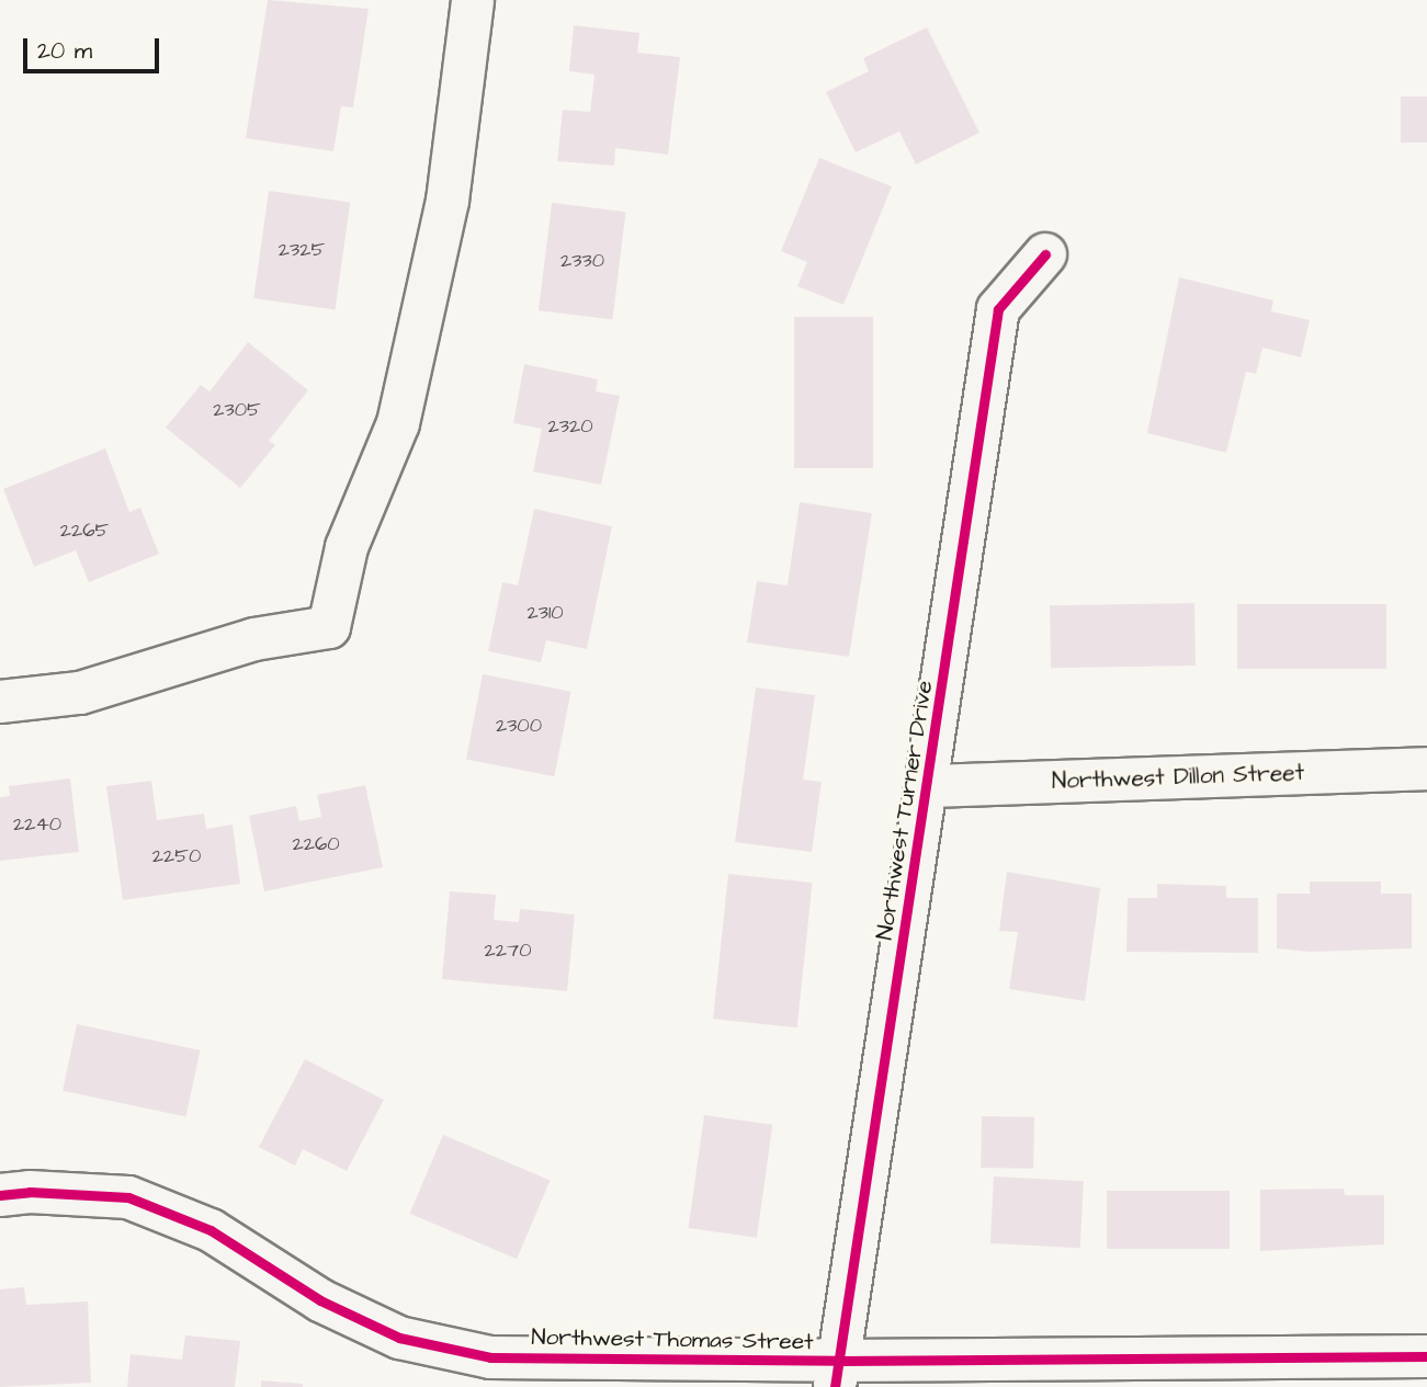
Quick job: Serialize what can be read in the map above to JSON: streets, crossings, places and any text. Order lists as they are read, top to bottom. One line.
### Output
{"streets":{"street":["Northwest Dillon Street","Northwest Turner Drive","Northwest Thomas Street"]},"crossings":[["Northwest Dillon Street","Northwest Turner Drive"],["Northwest Turner Drive","Northwest Thomas Street"]],"house_numbers":["2325","2330","2305","2320","2265","2310","2300","2240","2260","2250","2270"],"scale_bar":"20 m"}
